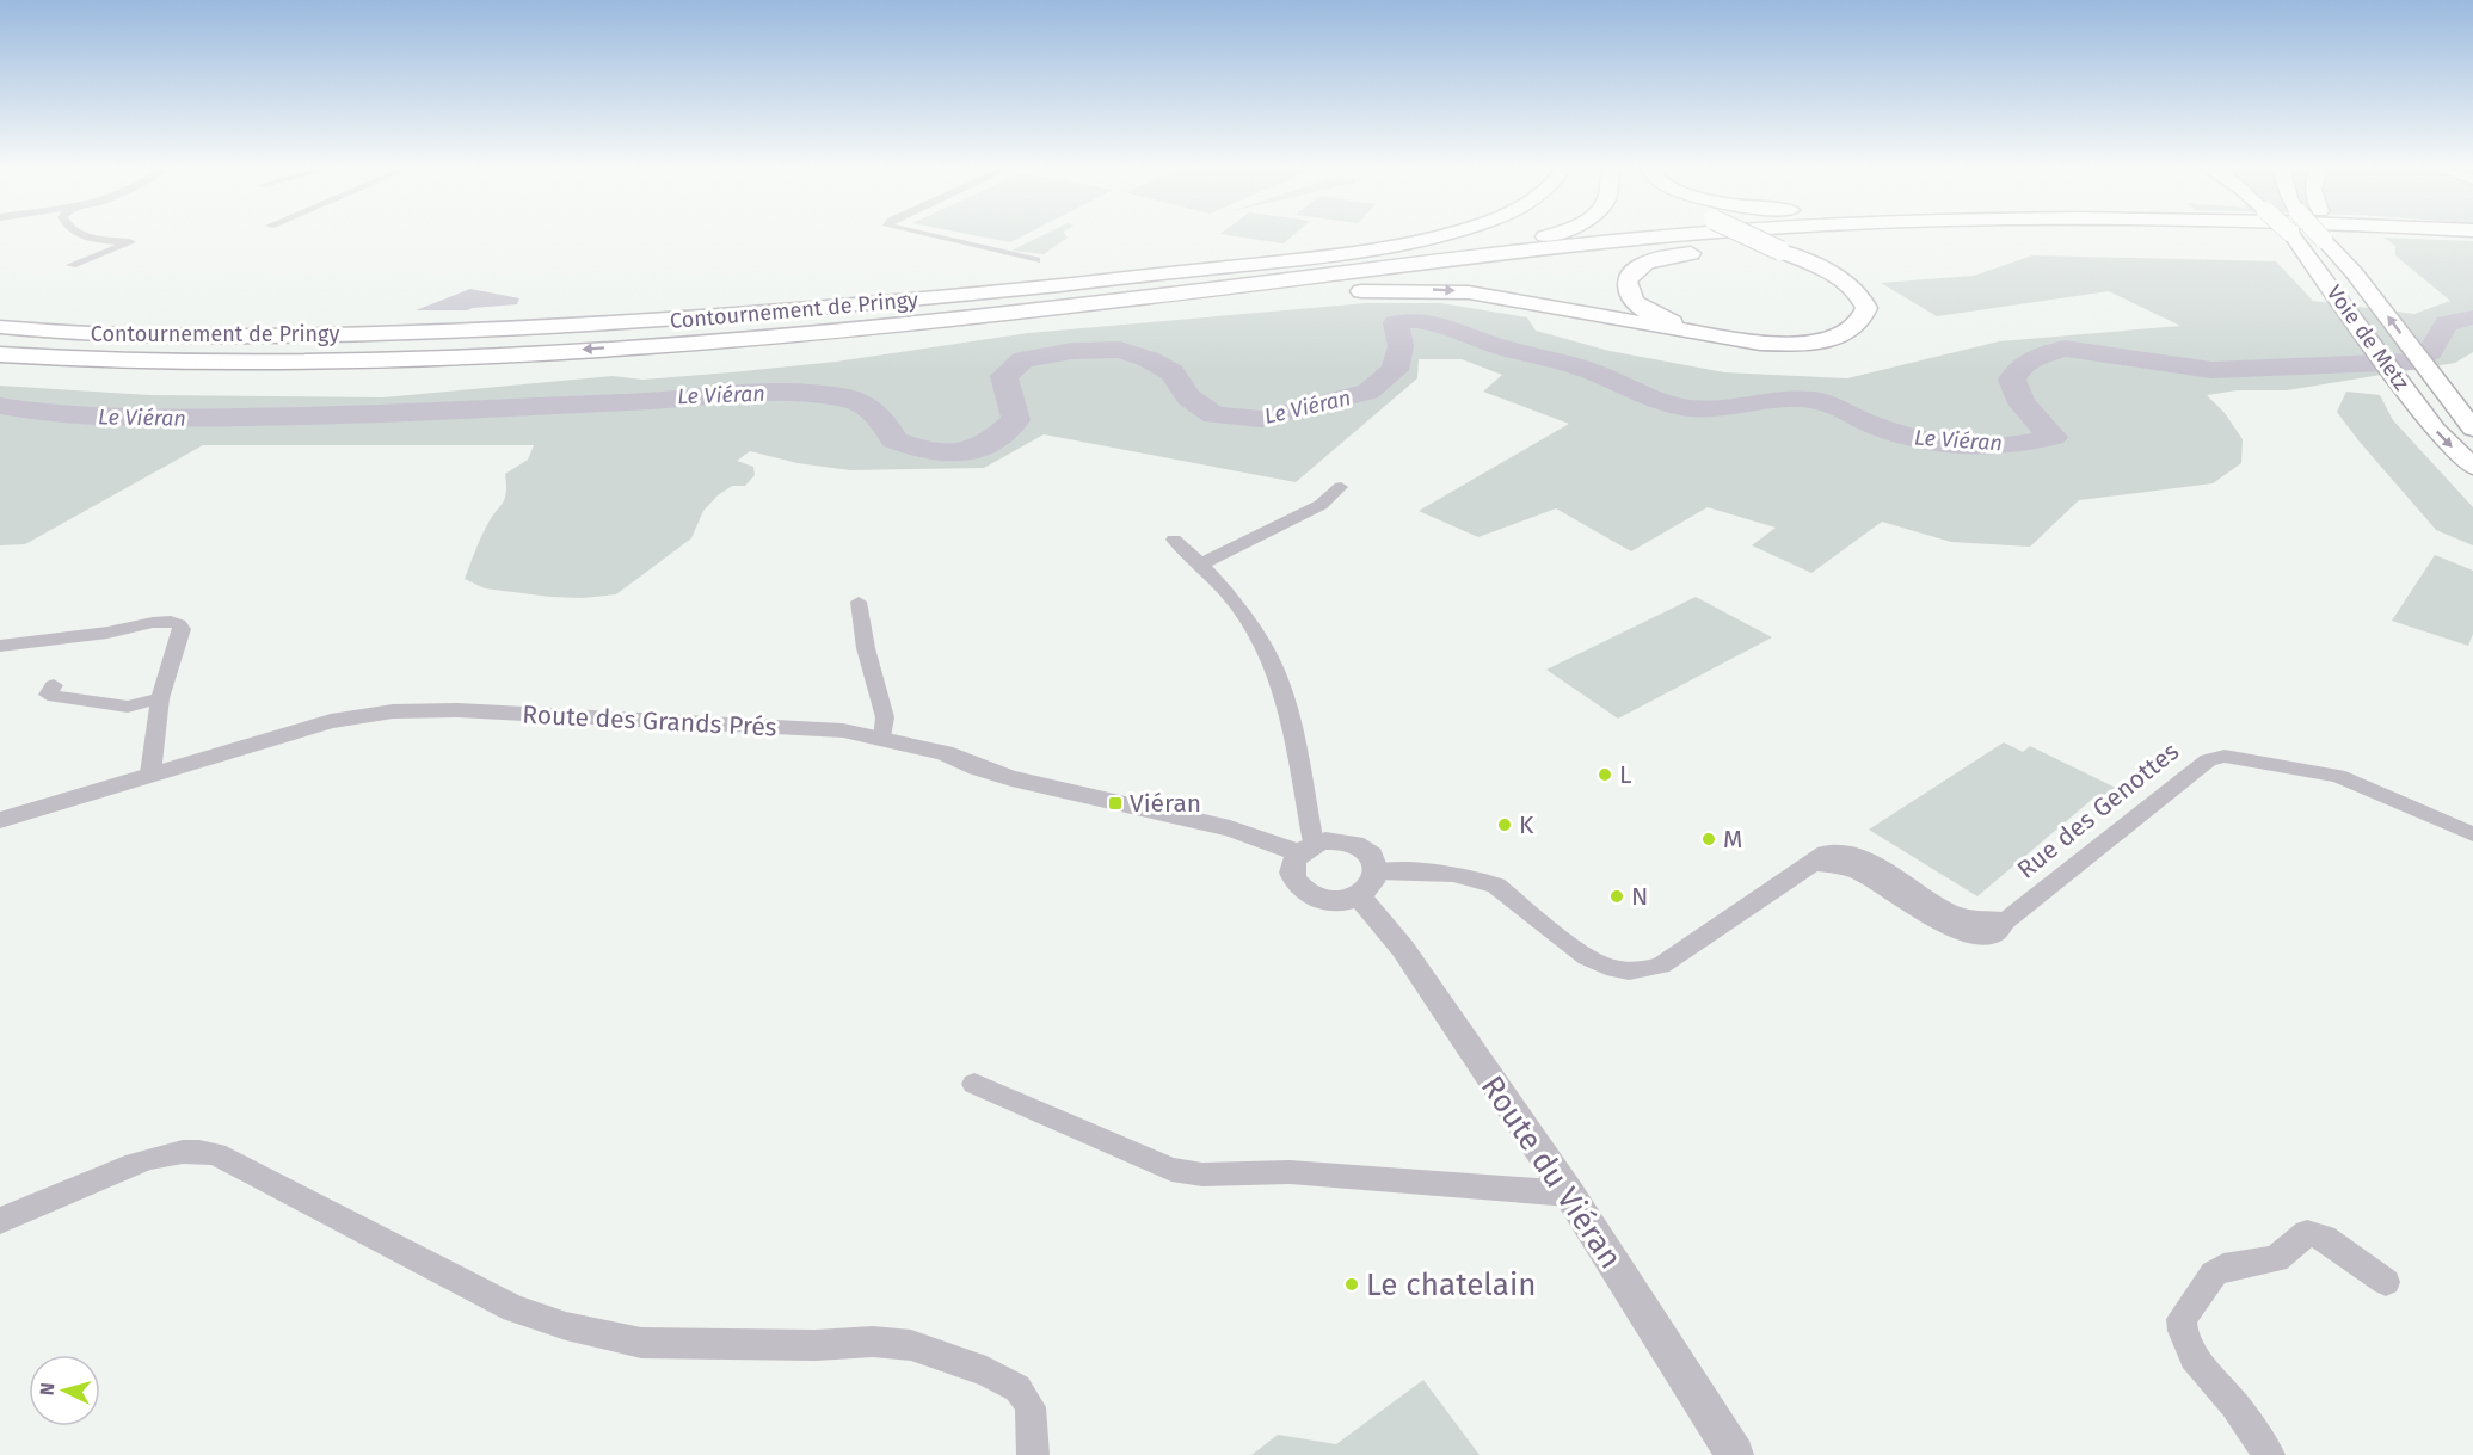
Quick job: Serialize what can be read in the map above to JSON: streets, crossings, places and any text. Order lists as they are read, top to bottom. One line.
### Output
{"streets":{"highway":["Contournement de Pringy","Voie de Metz"],"street":["Route des Grands Prés","Rue des Genottes","Route du Viéran"]},"crossings":[["Route des Grands Prés","Rue des Genottes"],["Route des Grands Prés","Route du Viéran"],["Rue des Genottes","Route du Viéran"]],"water":["Le Viéran"],"places":{"other":["L","K","M","N","Le chatelain"],"transit":["Viéran"]},"north":"left"}
